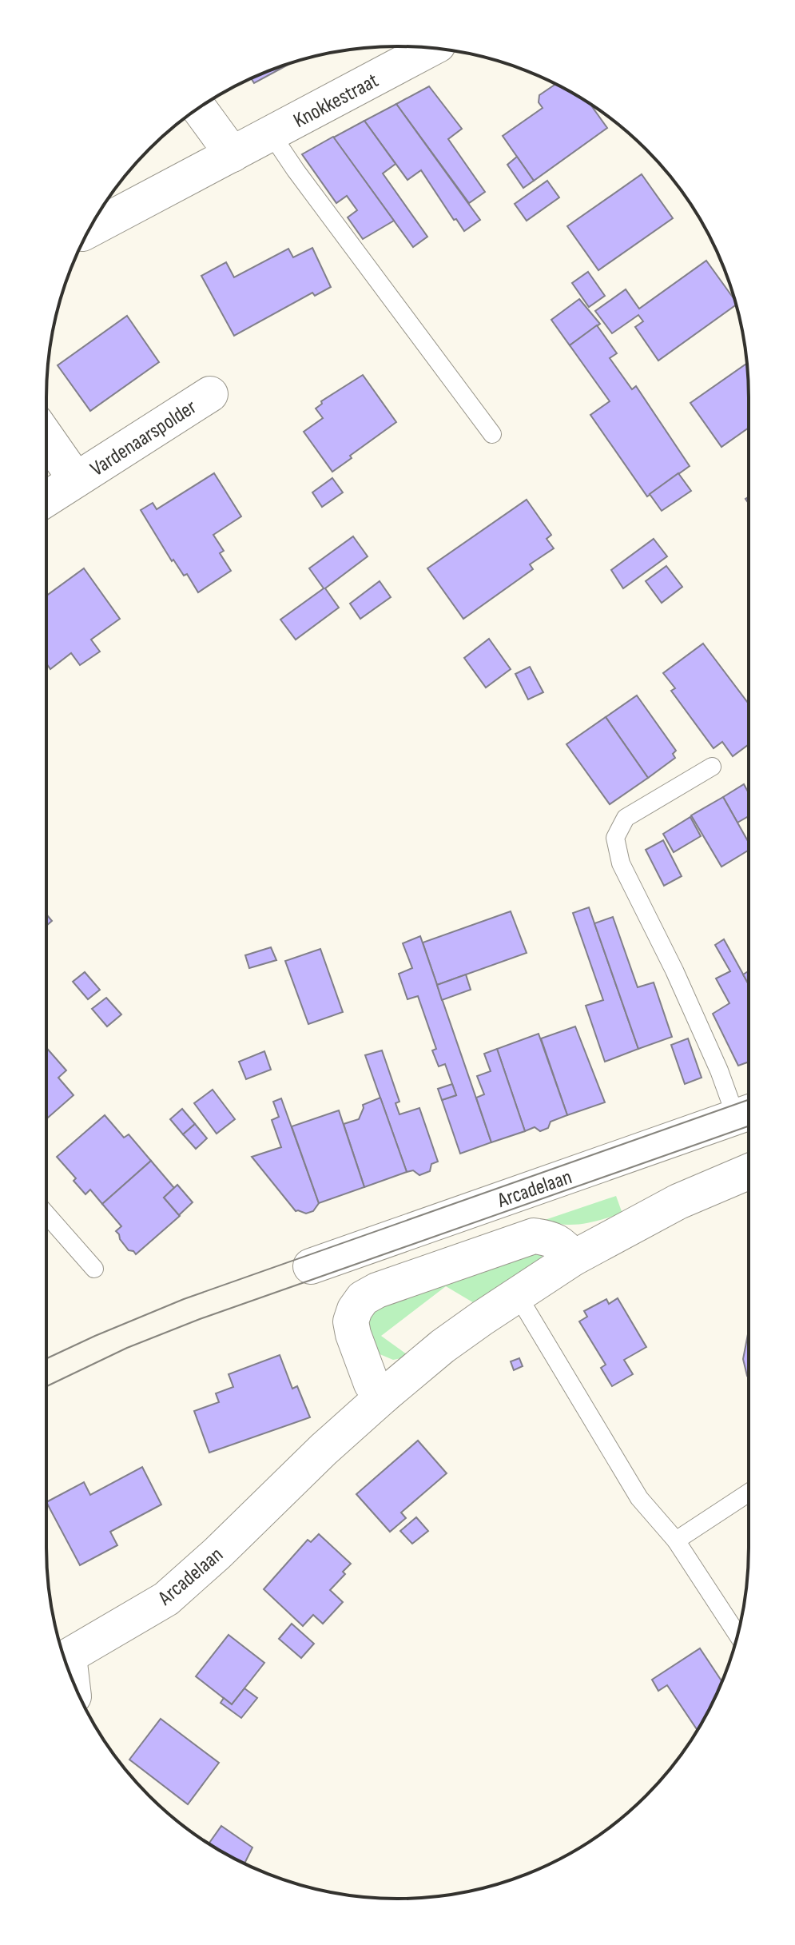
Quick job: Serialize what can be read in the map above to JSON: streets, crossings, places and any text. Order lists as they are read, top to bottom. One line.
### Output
{"streets":{"street":["Knokkestraat","Vardenaarspolder","Arcadelaan"]}}
